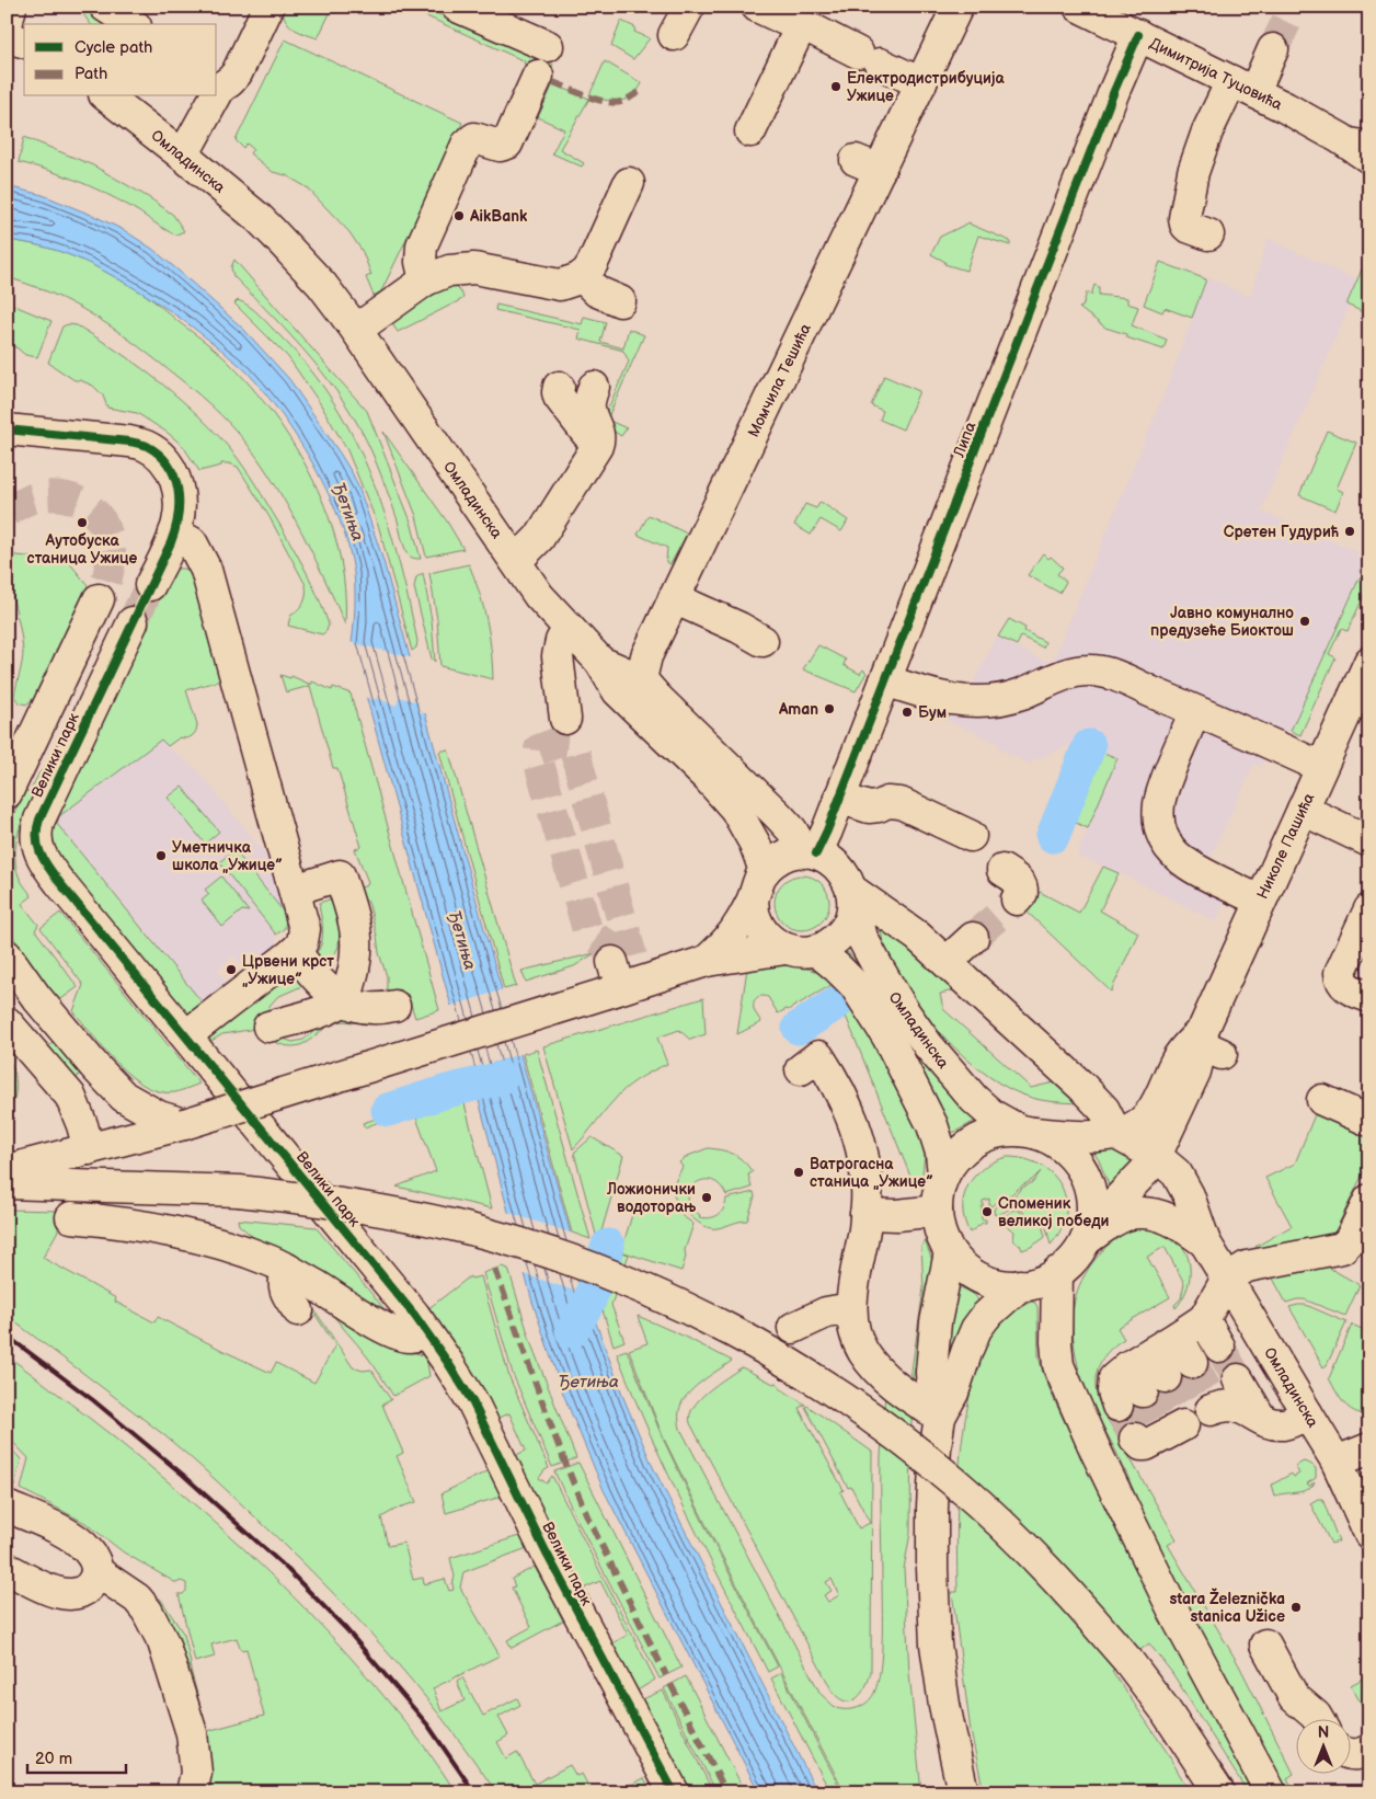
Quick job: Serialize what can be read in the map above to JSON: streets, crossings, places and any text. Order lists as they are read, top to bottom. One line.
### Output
{"streets":{"main road":["Димитрија Туцовића","Омладинска","Момчила Тешића","Липа","Велики парк","Николе Пашића"]},"crossings":[["Димитрија Туцовића","Липа"],["Омладинска","Момчила Тешића"],["Омладинска","Липа"],["Омладинска","Николе Пашића"]],"water":["Ђетиња"],"places":["Електродистрибуција Ужице","AikBank","Аутобуска станица Ужице","Сретен Гудурић","Јавно комунално предузеће Биоктош","Aman","Бум","Уметничка школа „Ужице”","Црвени крст „Ужице”","Ватрогасна станица „Ужице”","Ложионички водоторањ","Споменик великој победи","stara Železnička stanica Užice"],"legend":["Cycle path","Path"],"scale_bar":"20 m","north":"top"}
